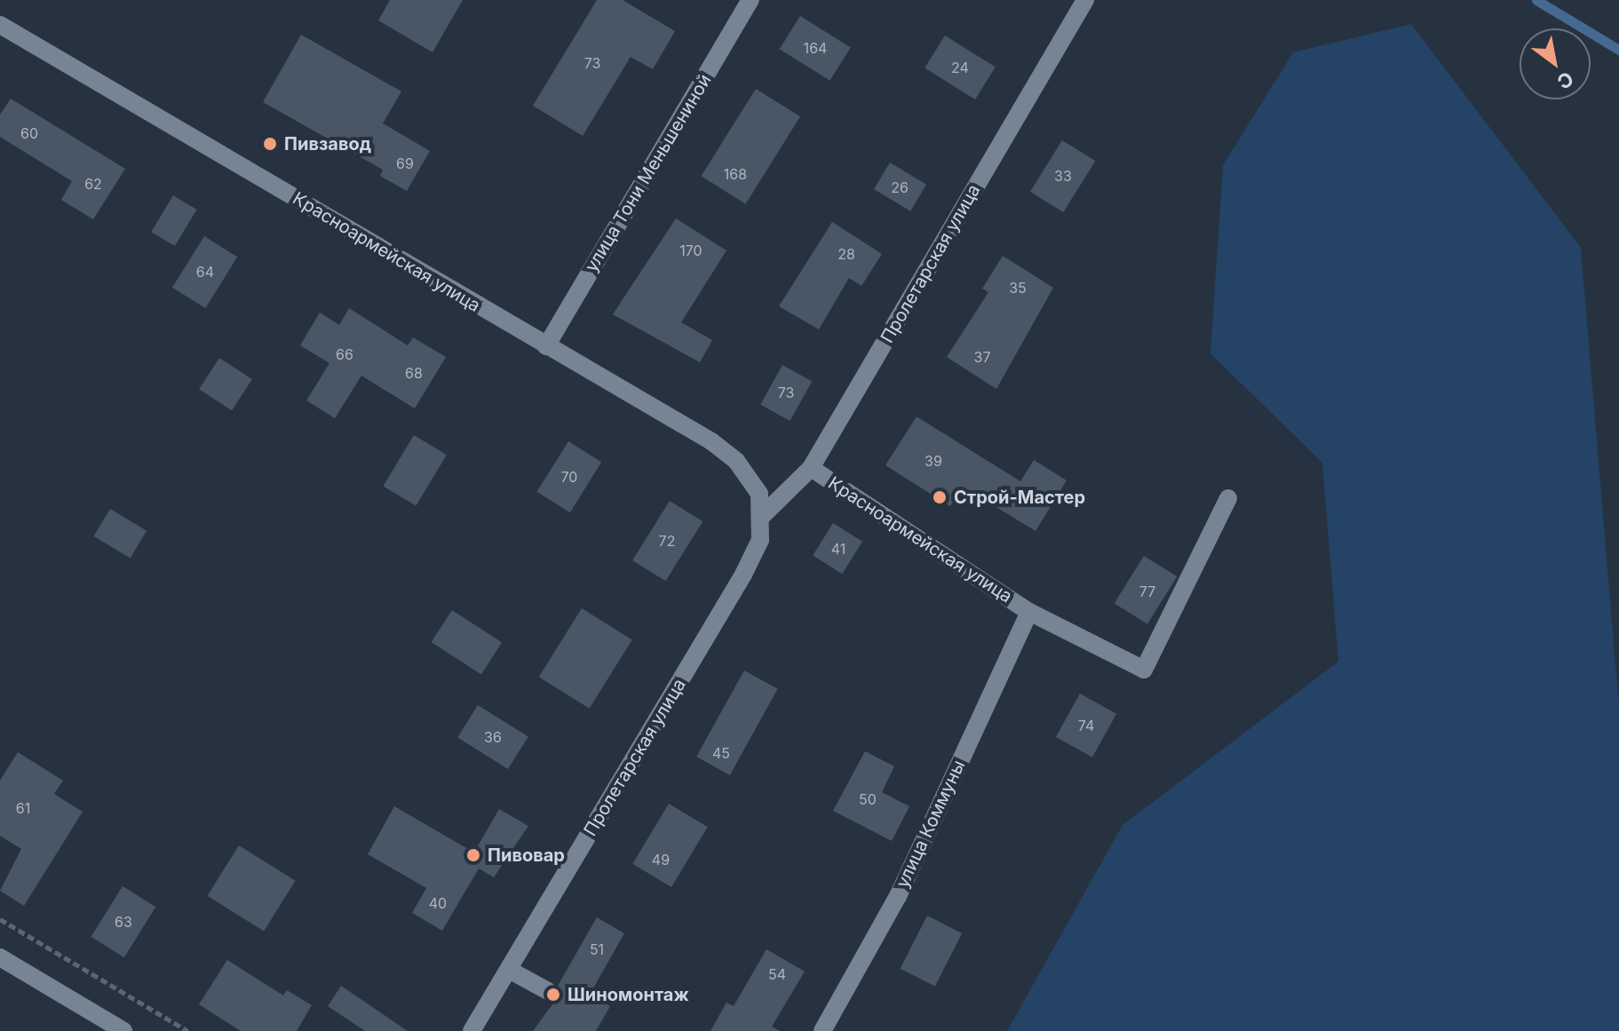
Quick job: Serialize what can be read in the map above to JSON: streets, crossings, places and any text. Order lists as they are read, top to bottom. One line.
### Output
{"streets":{"street":["улица Тони Меньшениной","Красноармейская улица","Пролетарская улица","улица Коммуны"]},"crossings":[["улица Тони Меньшениной","Красноармейская улица"],["Красноармейская улица","Пролетарская улица"],["Красноармейская улица","улица Коммуны"]],"places":["Пивзавод","Строй-Мастер","Пивовар","Шиномонтаж"],"house_numbers":["164","73","24","60","69","168","33","62","26","170","28","64","35","66","37","68","73","39","70","72","41","77","74","36","45","50","61","49","40","63","51","54"],"north":"bottom right"}
